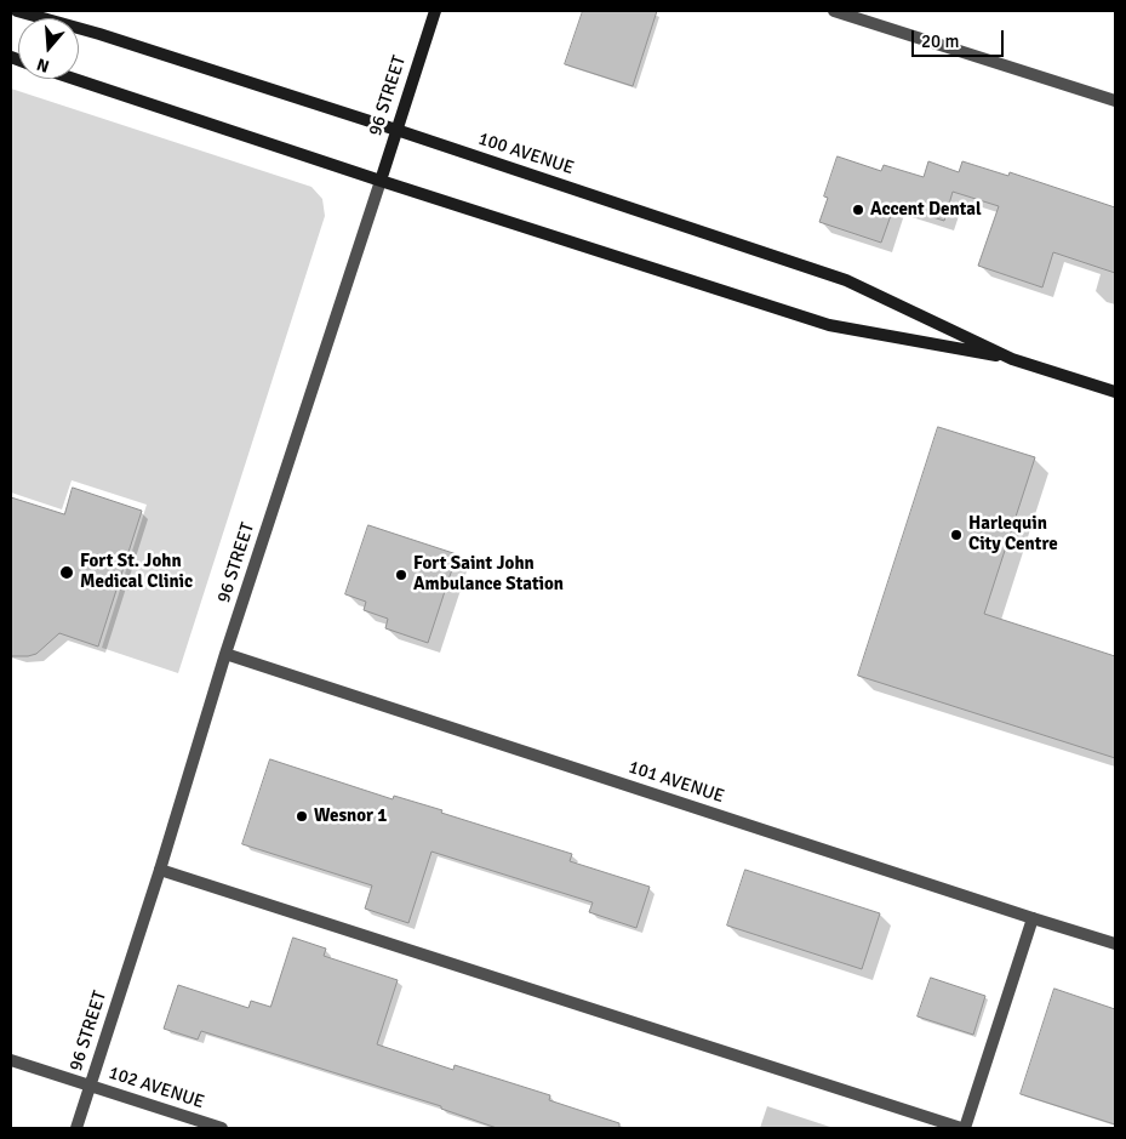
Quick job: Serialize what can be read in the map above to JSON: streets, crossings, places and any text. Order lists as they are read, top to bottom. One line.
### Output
{"streets":{"main road":["96 STREET","100 AVENUE"],"street":["101 AVENUE","102 AVENUE"]},"crossings":[["96 STREET","100 AVENUE"],["96 STREET","101 AVENUE"],["96 STREET","102 AVENUE"]],"places":["Accent Dental","Harlequin City Centre","Fort St. John Medical Clinic","Fort Saint John Ambulance Station","Wesnor 1"],"scale_bar":"20 m","north":"bottom"}
